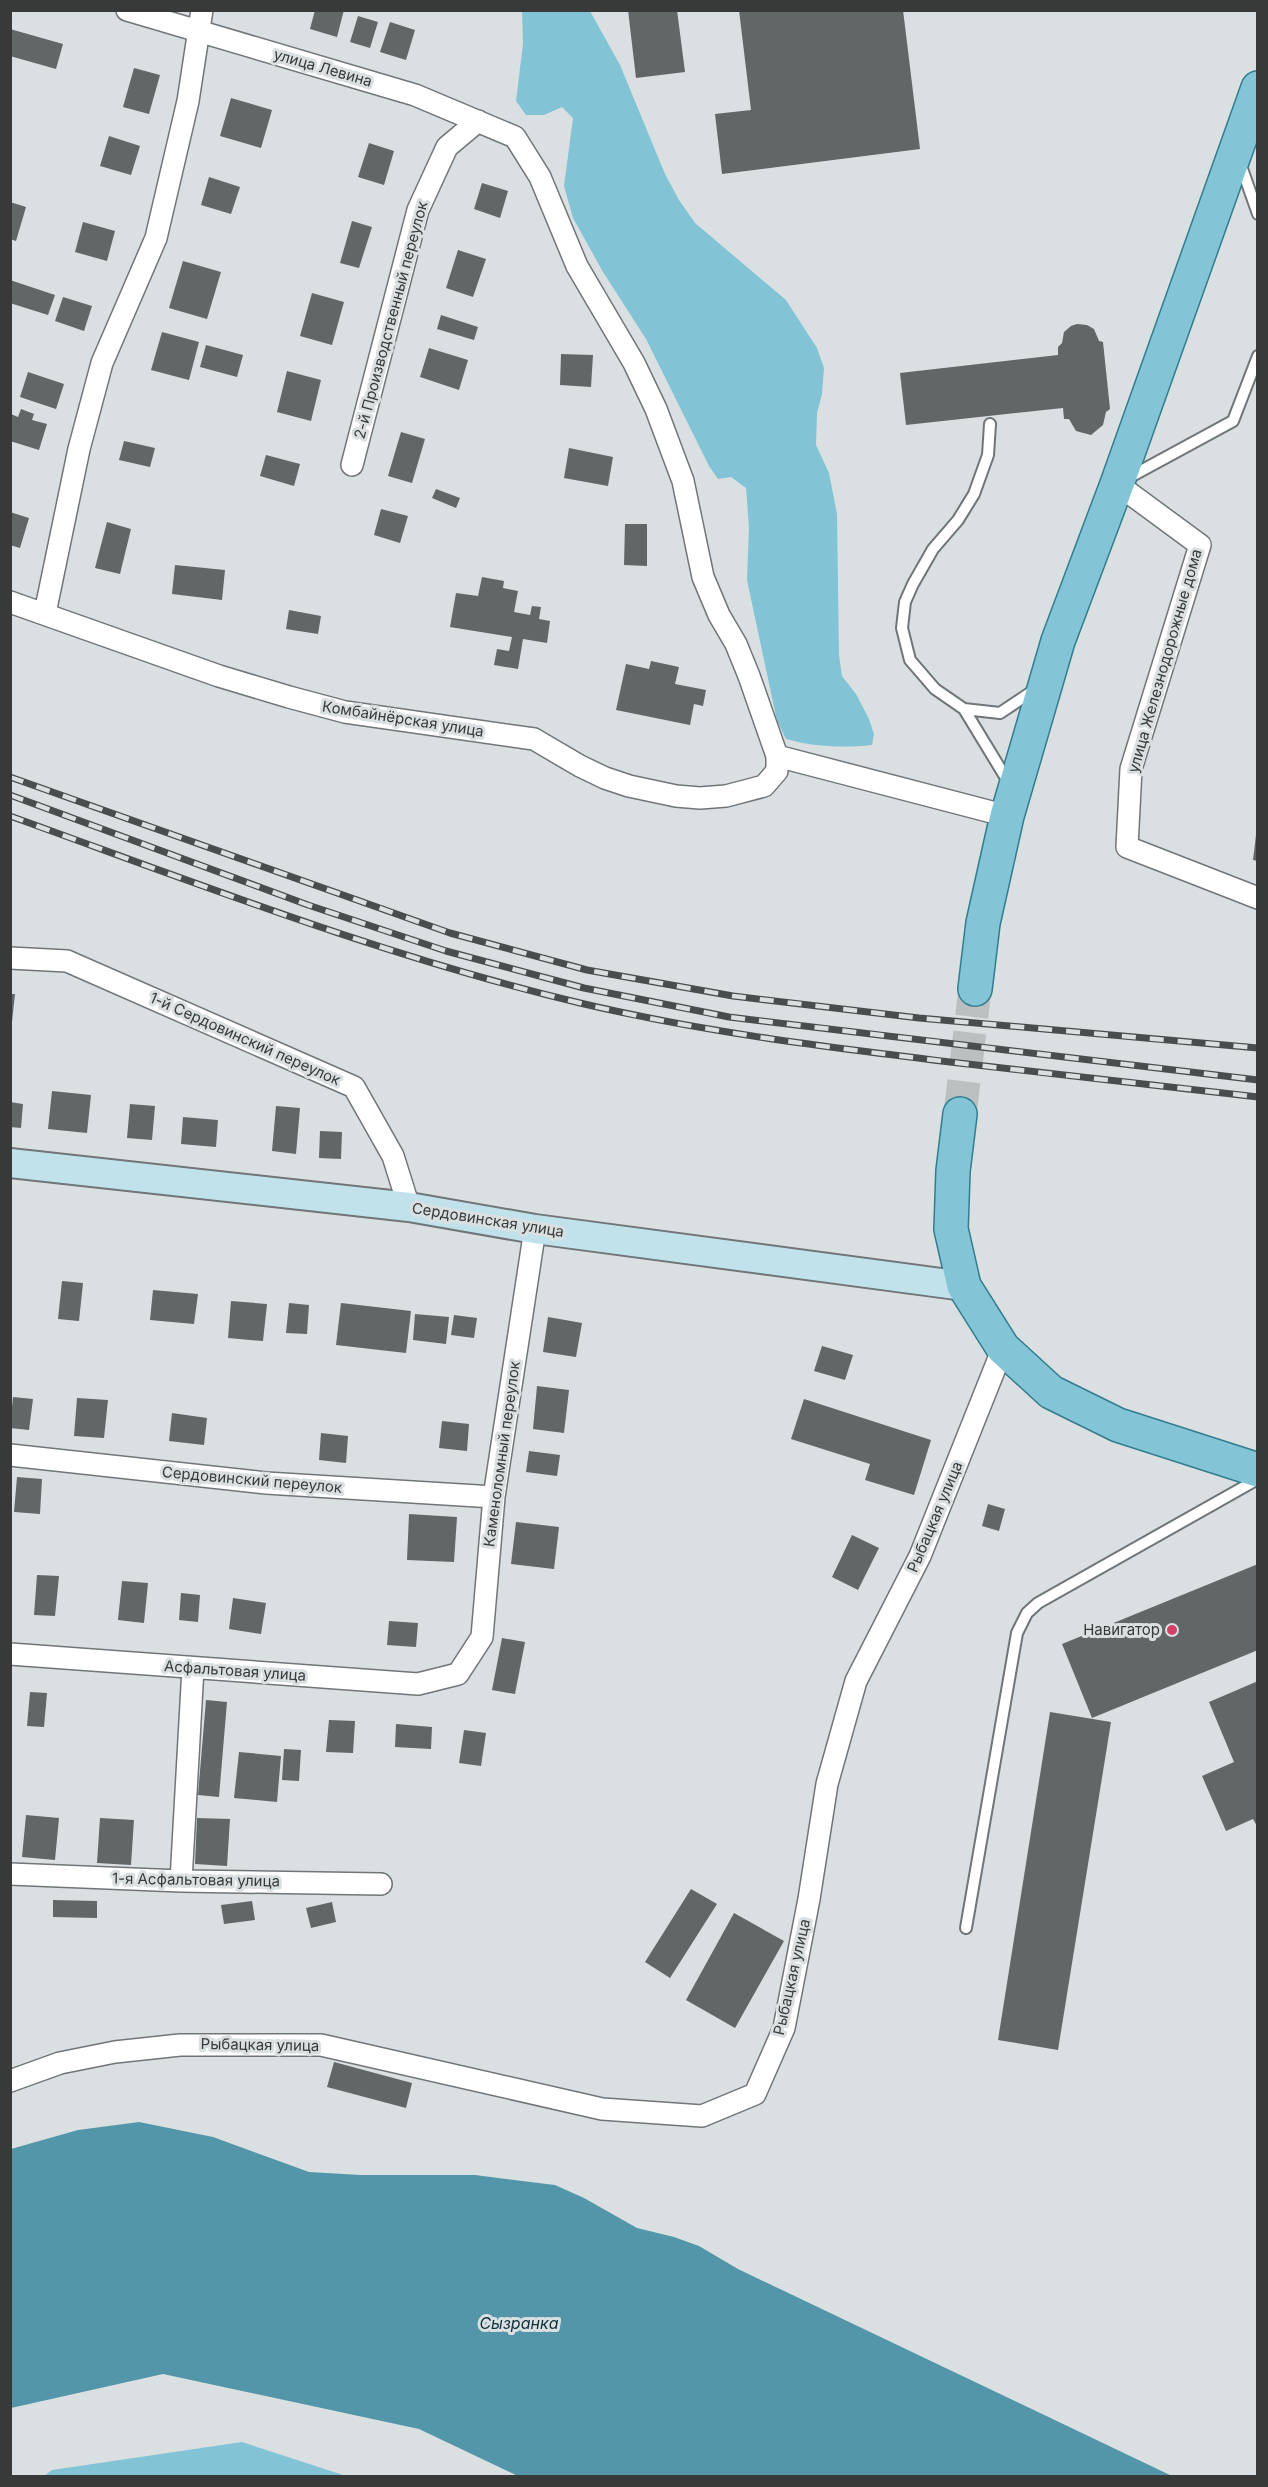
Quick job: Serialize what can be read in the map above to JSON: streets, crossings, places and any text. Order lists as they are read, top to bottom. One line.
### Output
{"streets":{"street":["улица Левина","2-й Производственный переулок","улица Железнодорожные дома","Комбайнёрская улица","1-й Сердовинский переулок","Сердовинская улица","Каменоломный переулок","Сердовинский переулок","Рыбацкая улица","Асфальтовая улица","1-я Асфальтовая улица"]},"crossings":[["улица Левина","2-й Производственный переулок"],["улица Левина","Комбайнёрская улица"],["1-й Сердовинский переулок","Сердовинская улица"],["Сердовинская улица","Каменоломный переулок"],["Каменоломный переулок","Сердовинский переулок"],["Каменоломный переулок","Асфальтовая улица"]],"water":["Сызранка"],"places":["Навигатор"]}
